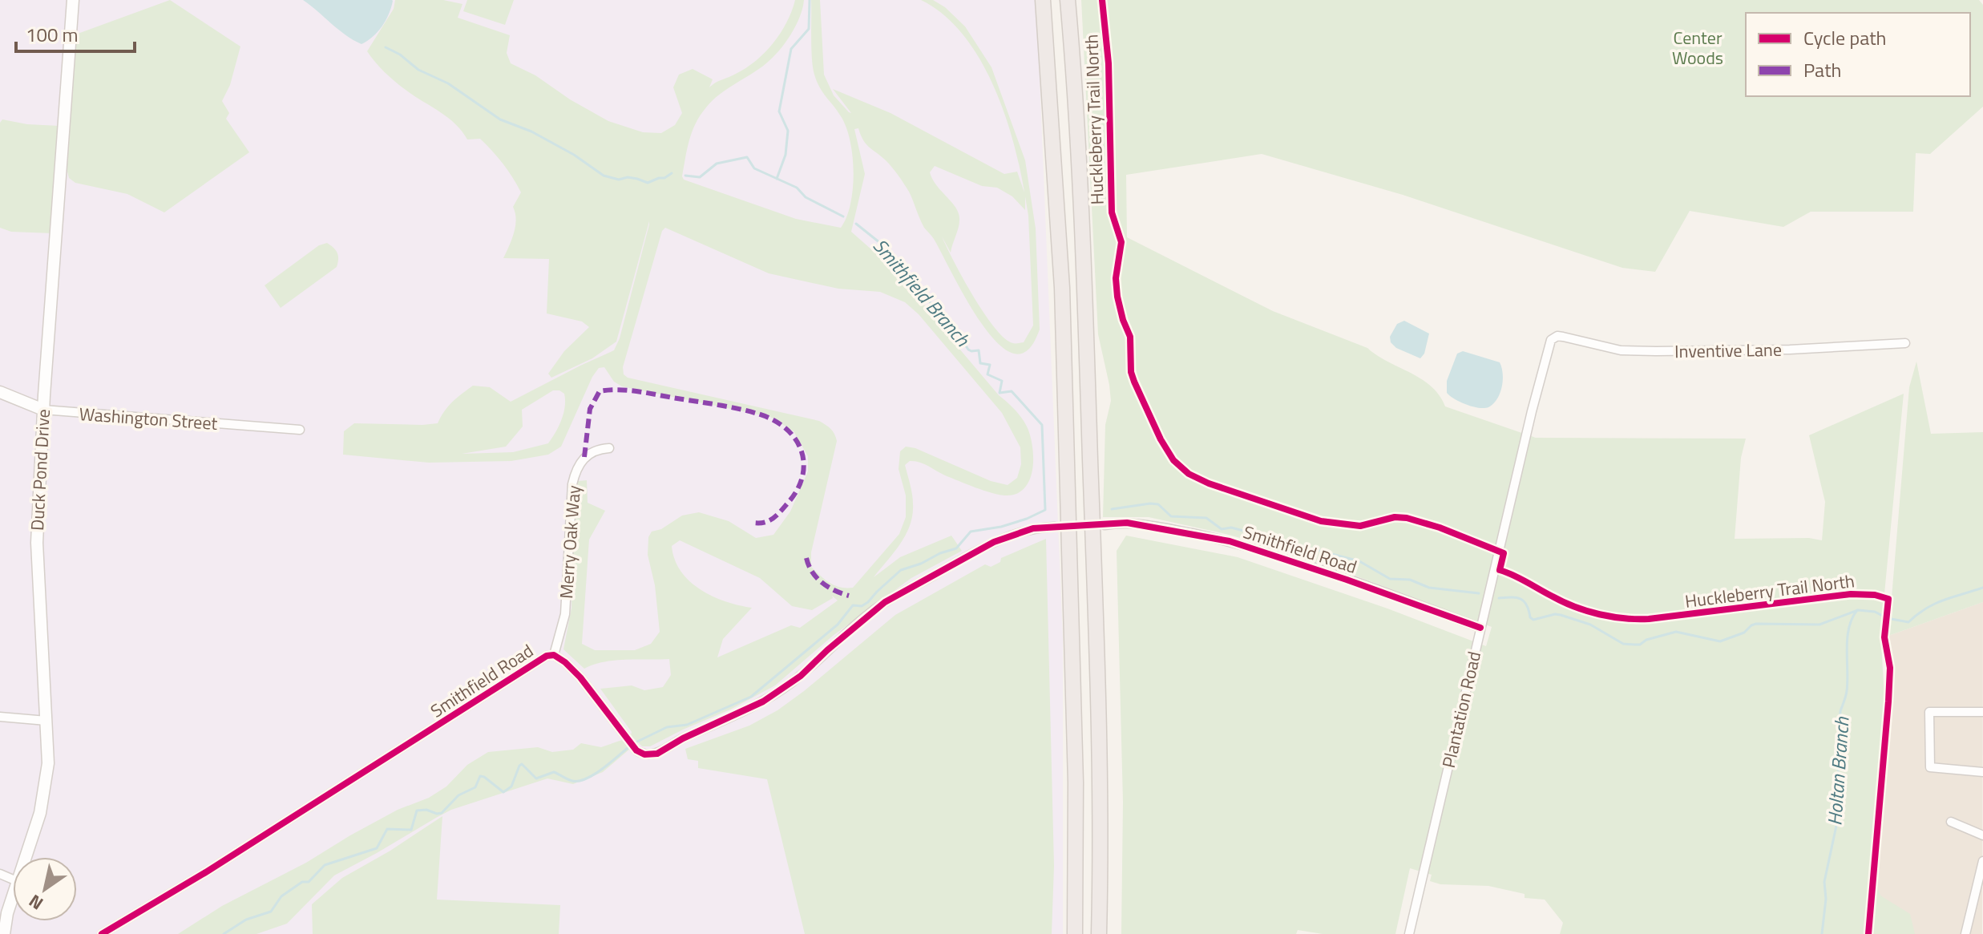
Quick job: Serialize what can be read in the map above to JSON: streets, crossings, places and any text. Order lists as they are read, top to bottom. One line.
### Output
{"streets":{"street":["Inventive Lane","Washington Street","Duck Pond Drive","Merry Oak Way","Smithfield Road","Plantation Road"],"cycle path":["Huckleberry Trail North"]},"crossings":[["Inventive Lane","Plantation Road"],["Washington Street","Duck Pond Drive"],["Merry Oak Way","Smithfield Road"],["Smithfield Road","Plantation Road"]],"water":["Smithfield Branch","Holtan Branch"],"parks":["Center Woods"],"legend":["Cycle path","Path"],"scale_bar":"100 m","north":"bottom left"}
